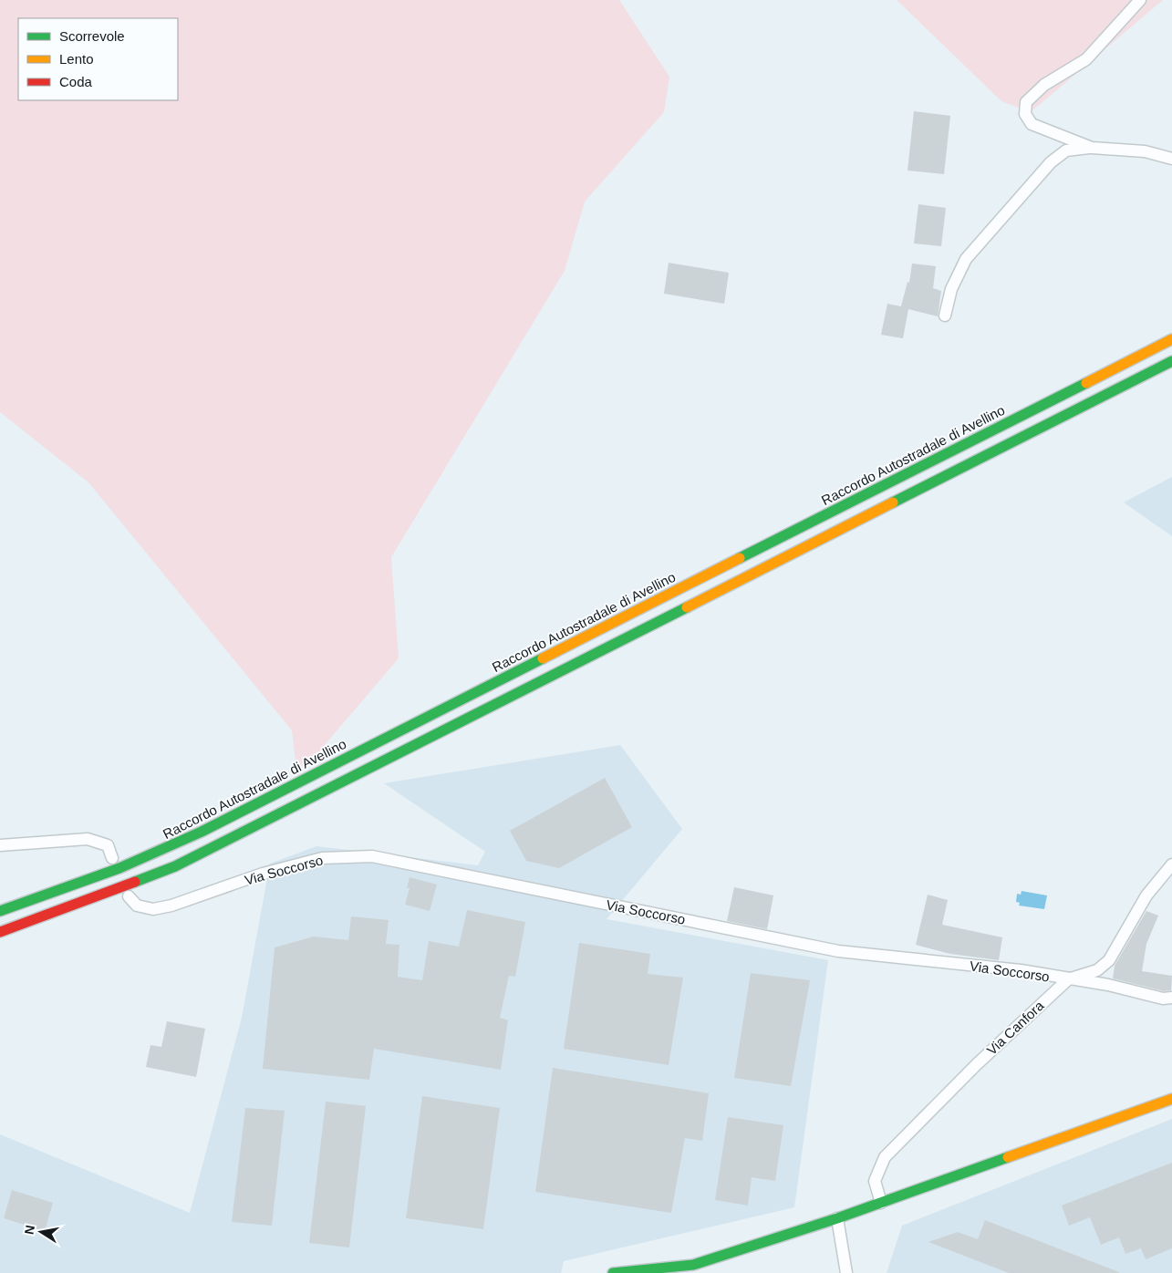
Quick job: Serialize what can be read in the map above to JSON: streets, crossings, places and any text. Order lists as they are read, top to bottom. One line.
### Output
{"streets":{"main road":["Raccordo Autostradale di Avellino"],"street":["Via Soccorso","Via Canfora"]},"crossings":[["Via Soccorso","Via Canfora"]],"legend":["Scorrevole","Lento","Coda"],"north":"left"}
